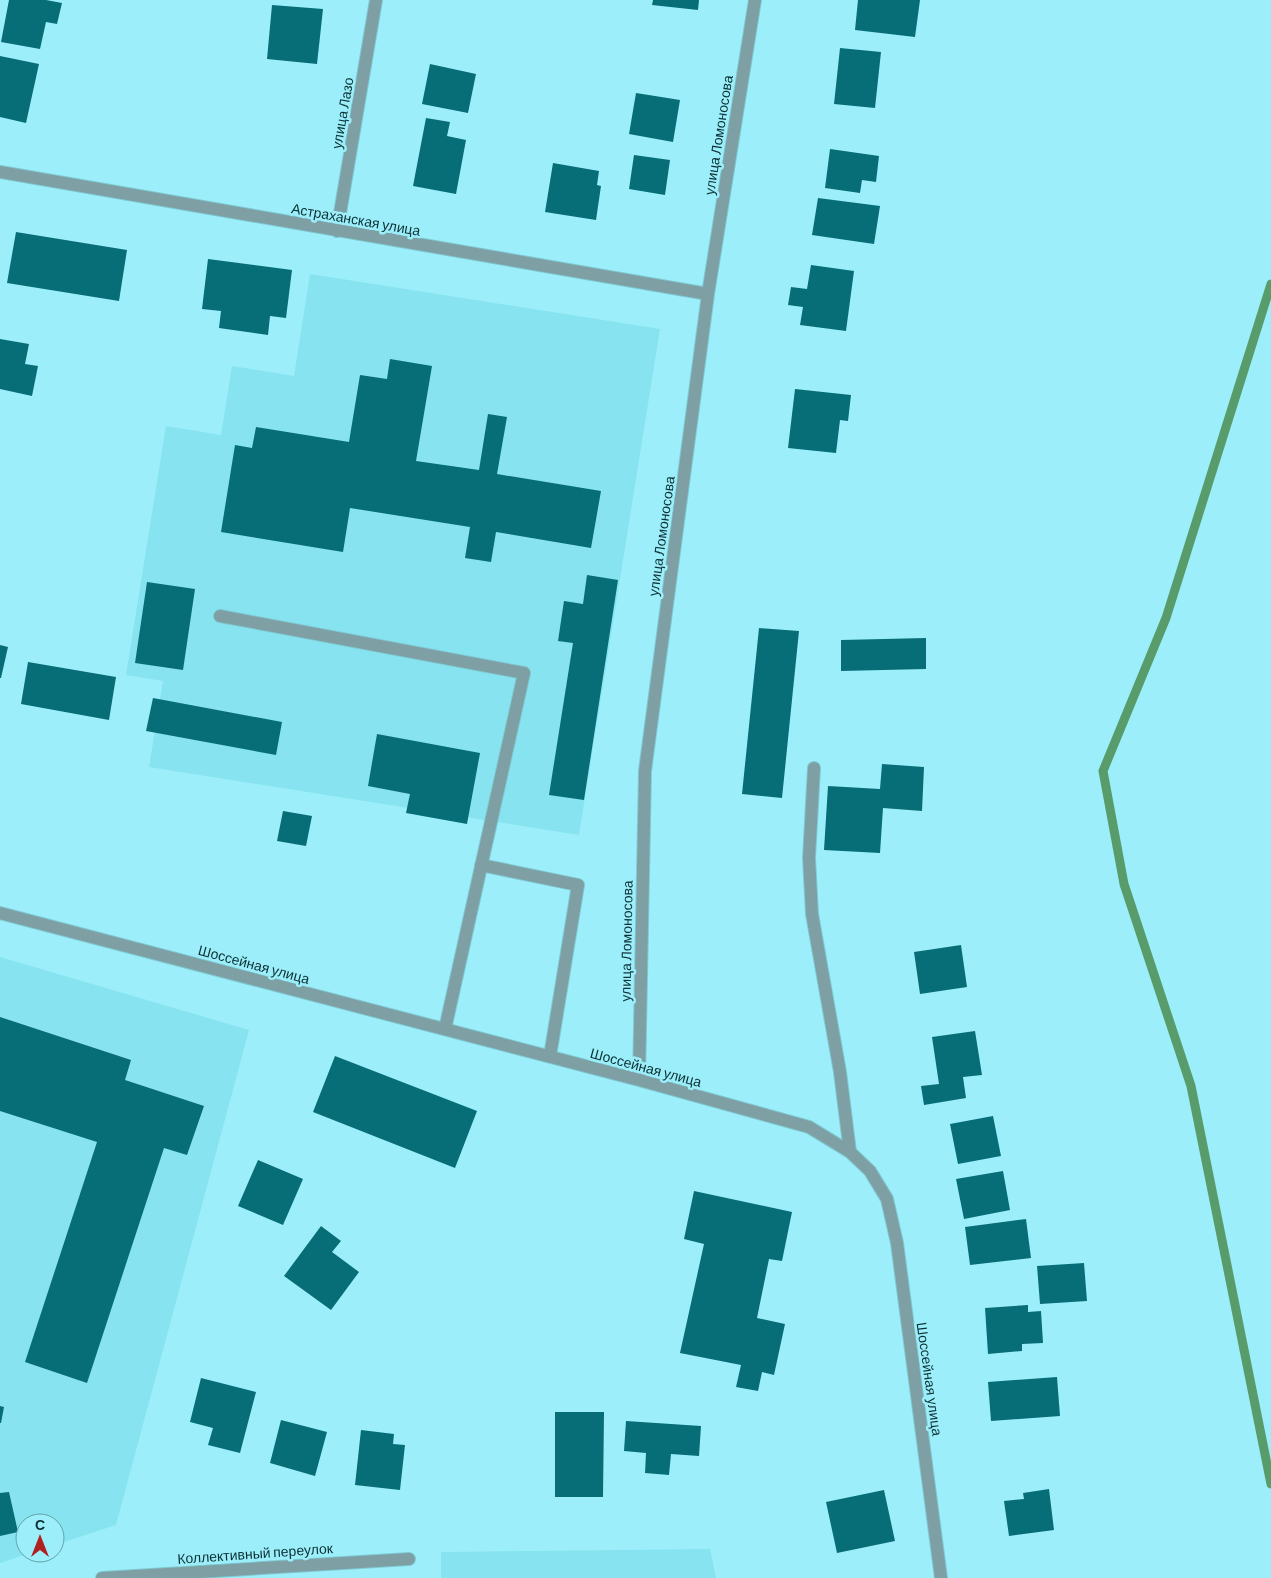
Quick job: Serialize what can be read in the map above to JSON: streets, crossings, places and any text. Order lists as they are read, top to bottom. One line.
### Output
{"streets":{"street":["улица Лазо","улица Ломоносова","Астраханская улица","Шоссейная улица","Коллективный переулок"]},"crossings":[["улица Лазо","Астраханская улица"],["улица Ломоносова","Астраханская улица"],["улица Ломоносова","Шоссейная улица"]],"north":"top"}
